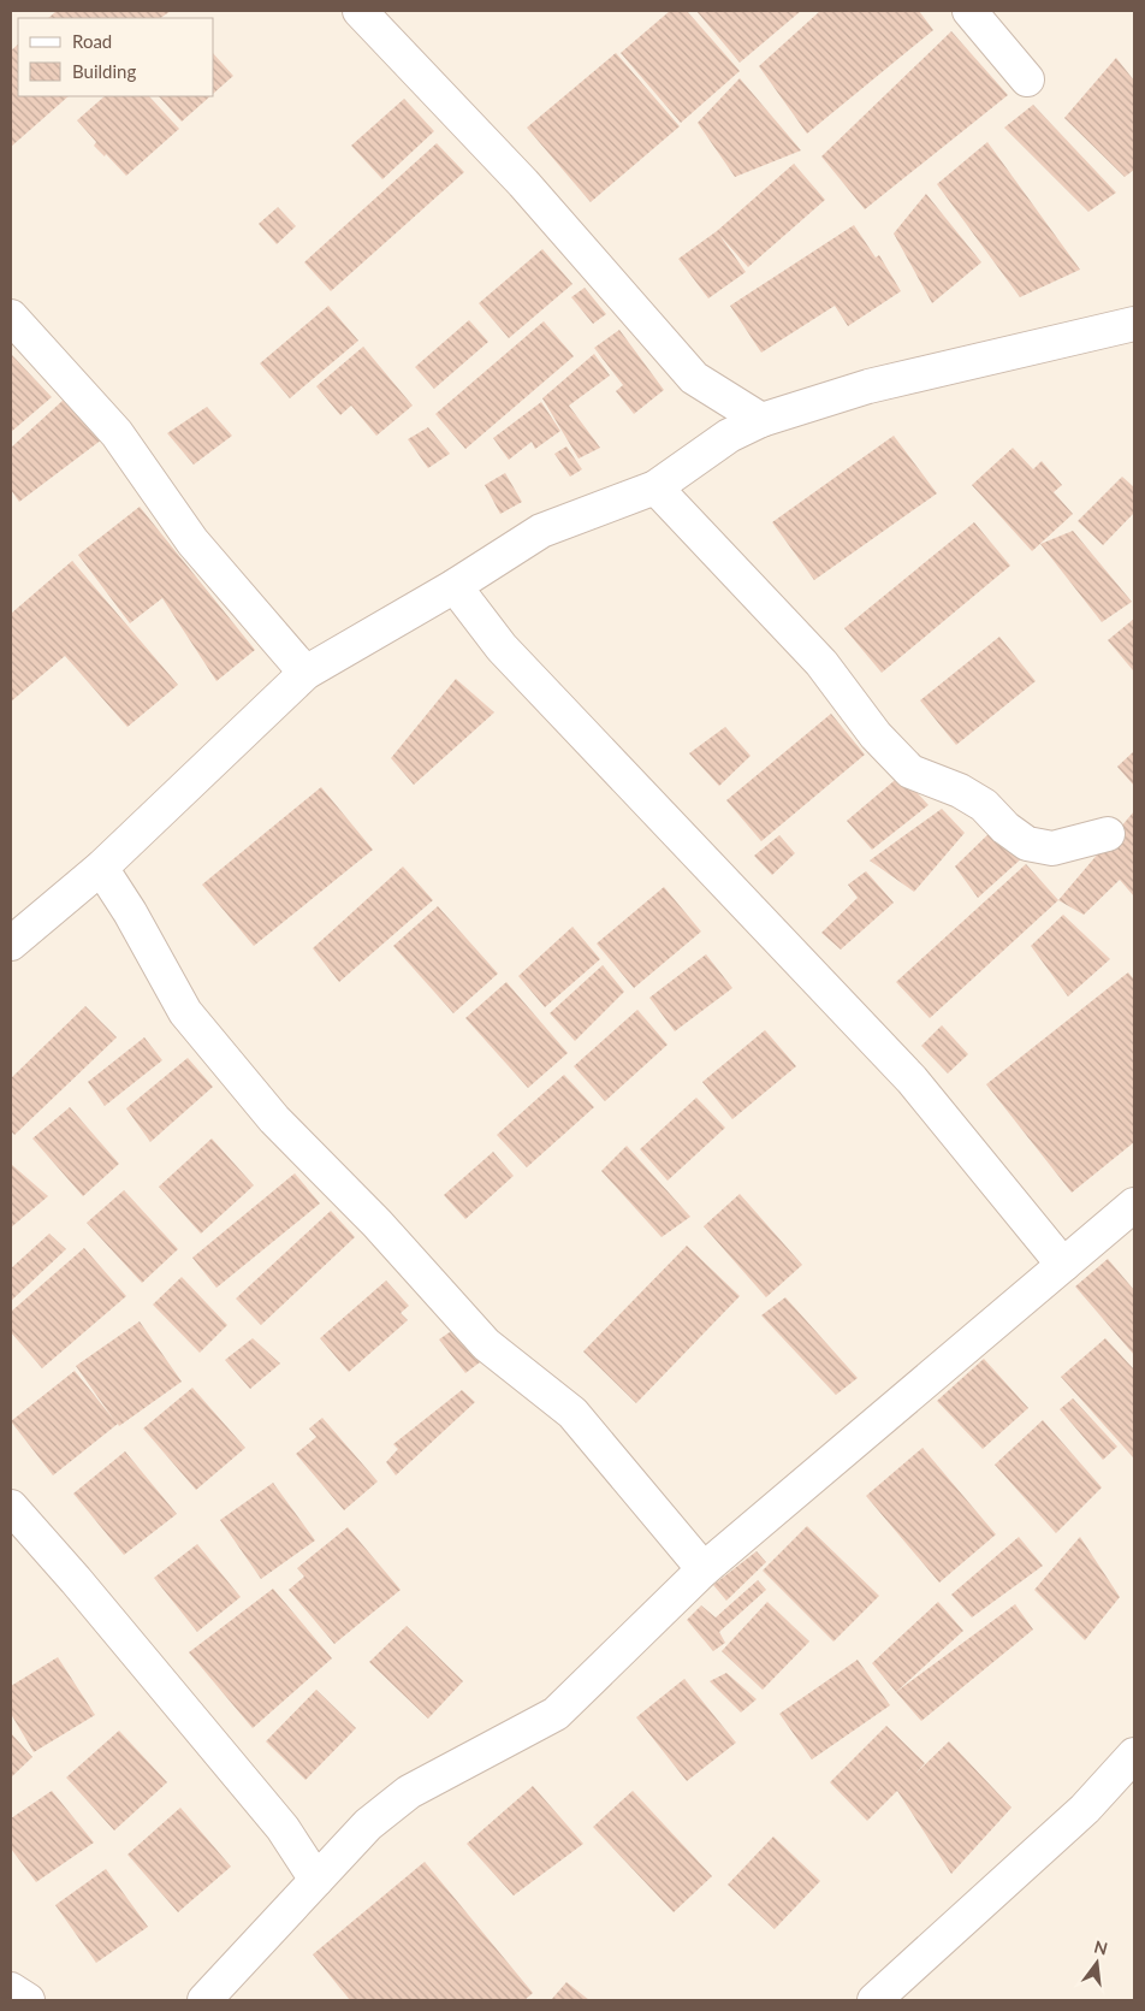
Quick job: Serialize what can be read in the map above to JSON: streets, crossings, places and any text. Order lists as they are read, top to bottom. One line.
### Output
{"legend":["Road","Building"],"north":"top"}
